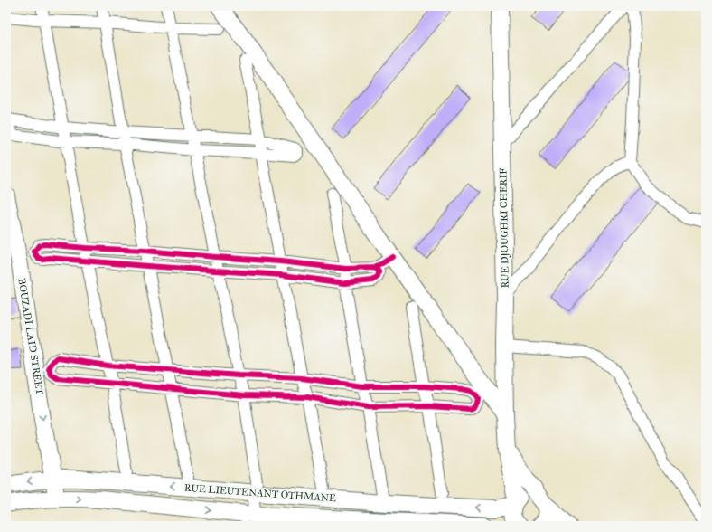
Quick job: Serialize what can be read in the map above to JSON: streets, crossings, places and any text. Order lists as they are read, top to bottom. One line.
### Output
{"streets":{"main road":["RUE DJOUGHRI CHERIF","BOUZADI LAID STREET","RUE LIEUTENANT OTHMANE"]},"crossings":[["RUE DJOUGHRI CHERIF","RUE LIEUTENANT OTHMANE"],["BOUZADI LAID STREET","RUE LIEUTENANT OTHMANE"]],"one_way":["BOUZADI LAID STREET"]}
